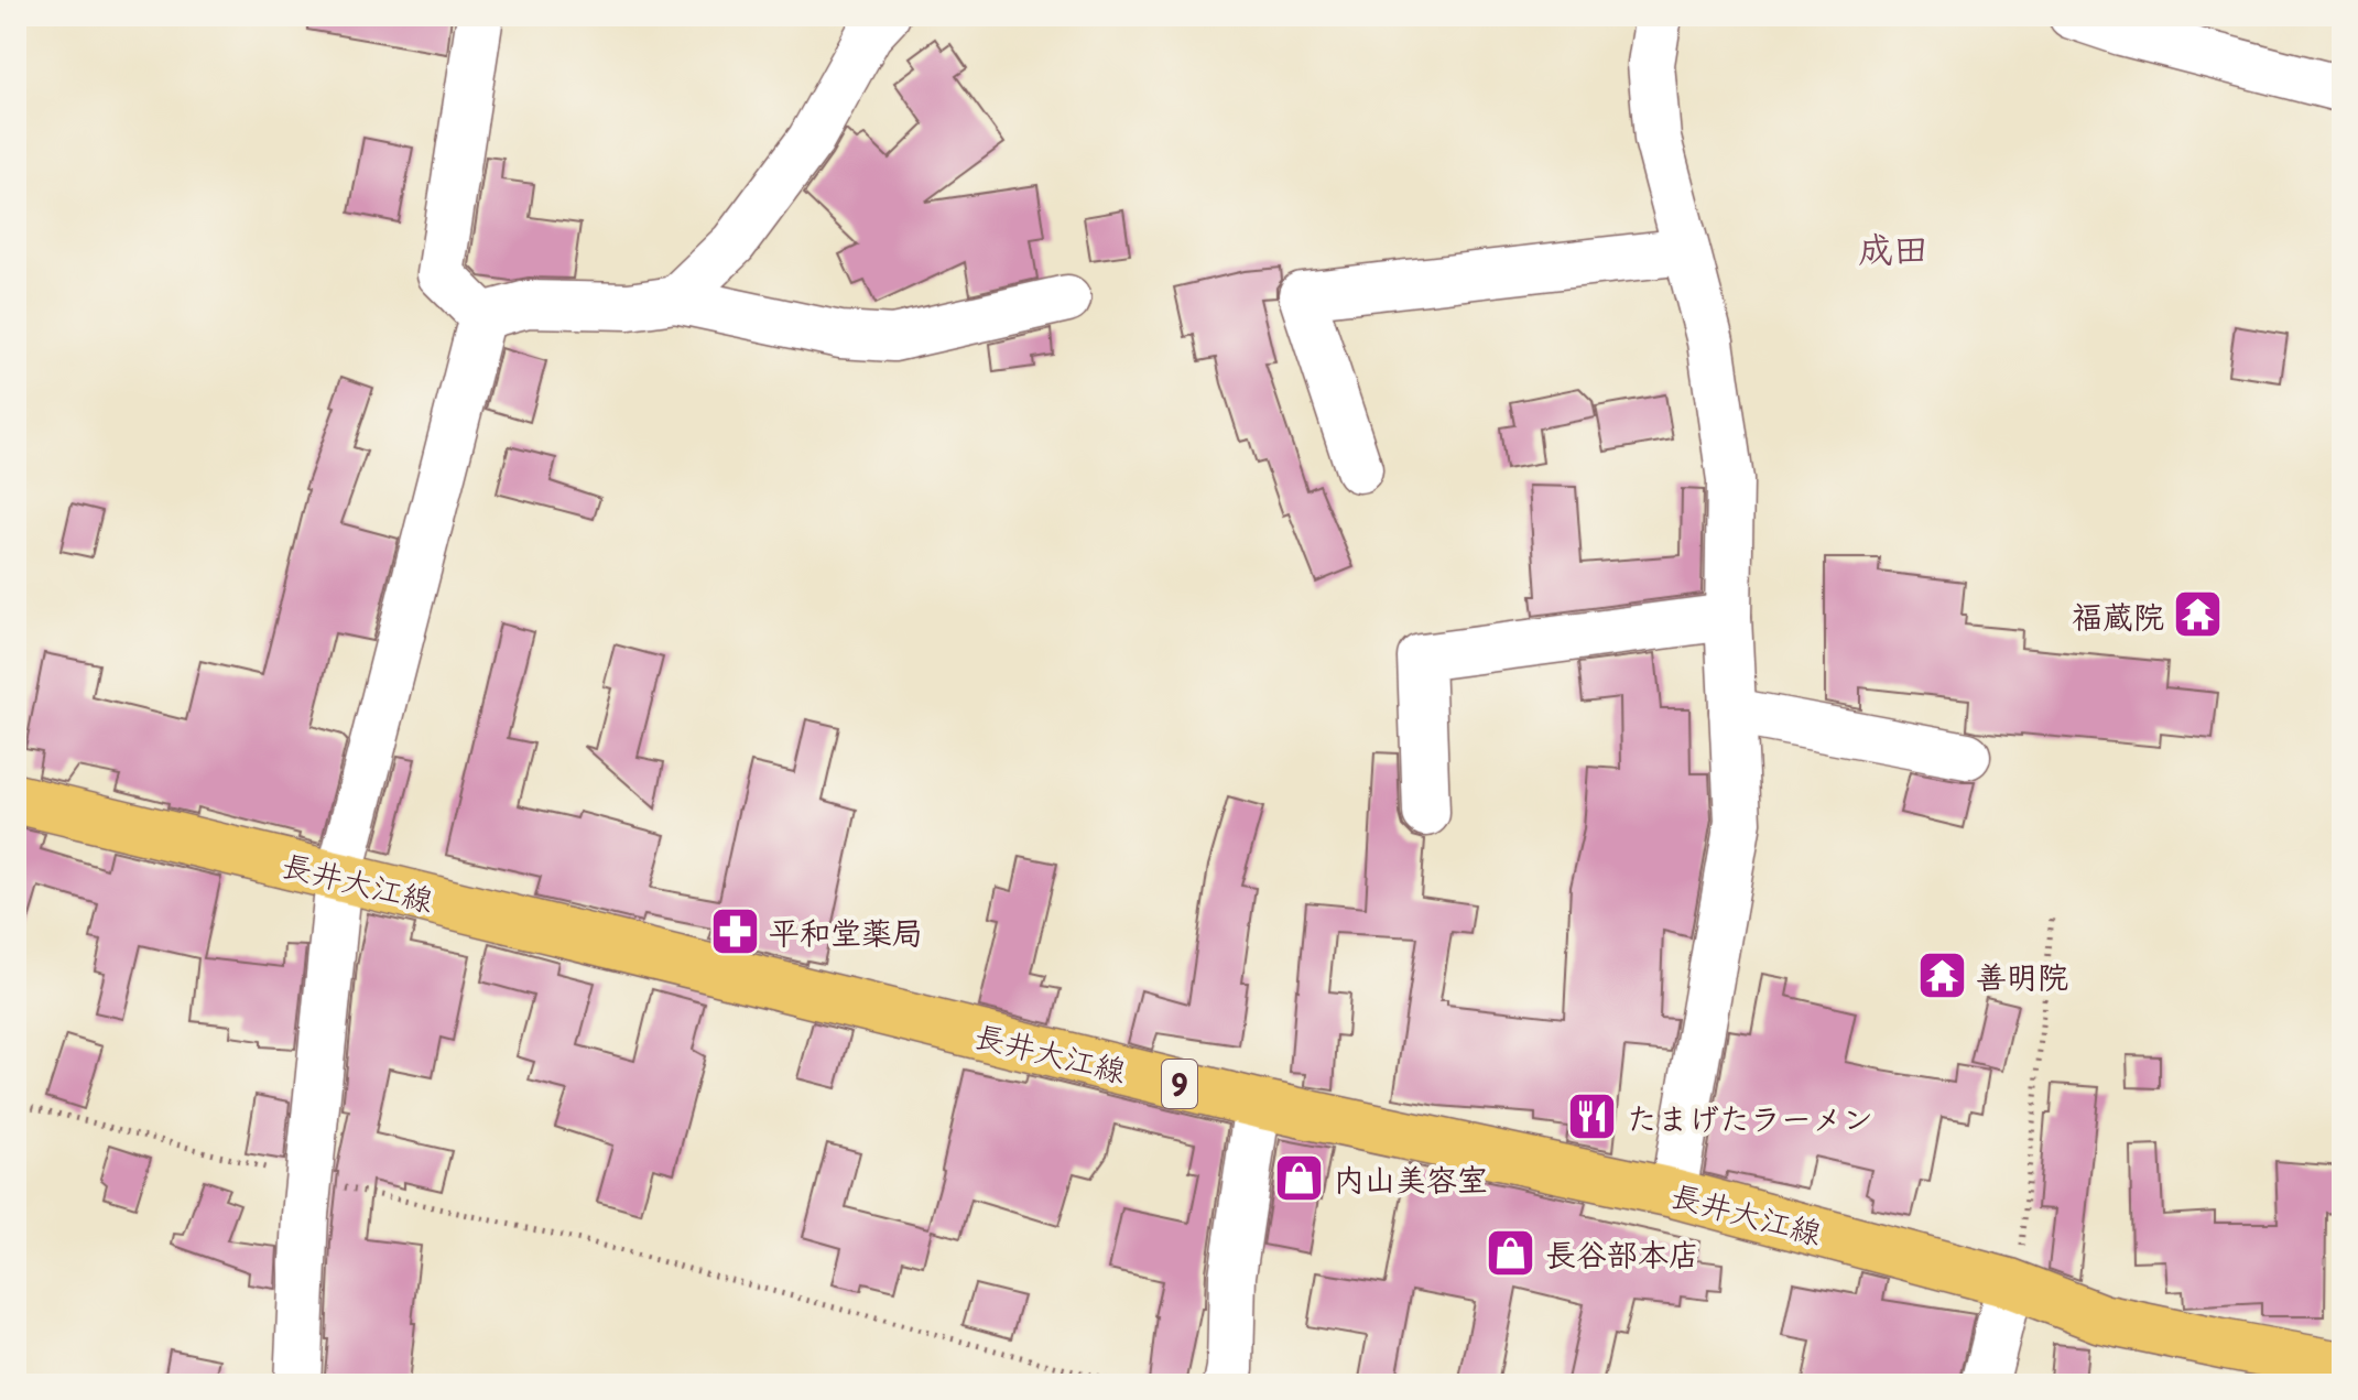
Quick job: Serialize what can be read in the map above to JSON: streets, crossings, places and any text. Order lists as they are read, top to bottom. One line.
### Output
{"streets":{"main road":["長井大江線","9"]},"districts":["成田"],"places":{"temple":["福蔵院","善明院"],"pharmacy":["平和堂薬局"],"restaurant":["たまげたラーメン"],"shop":["内山美容室","長谷部本店"]}}
